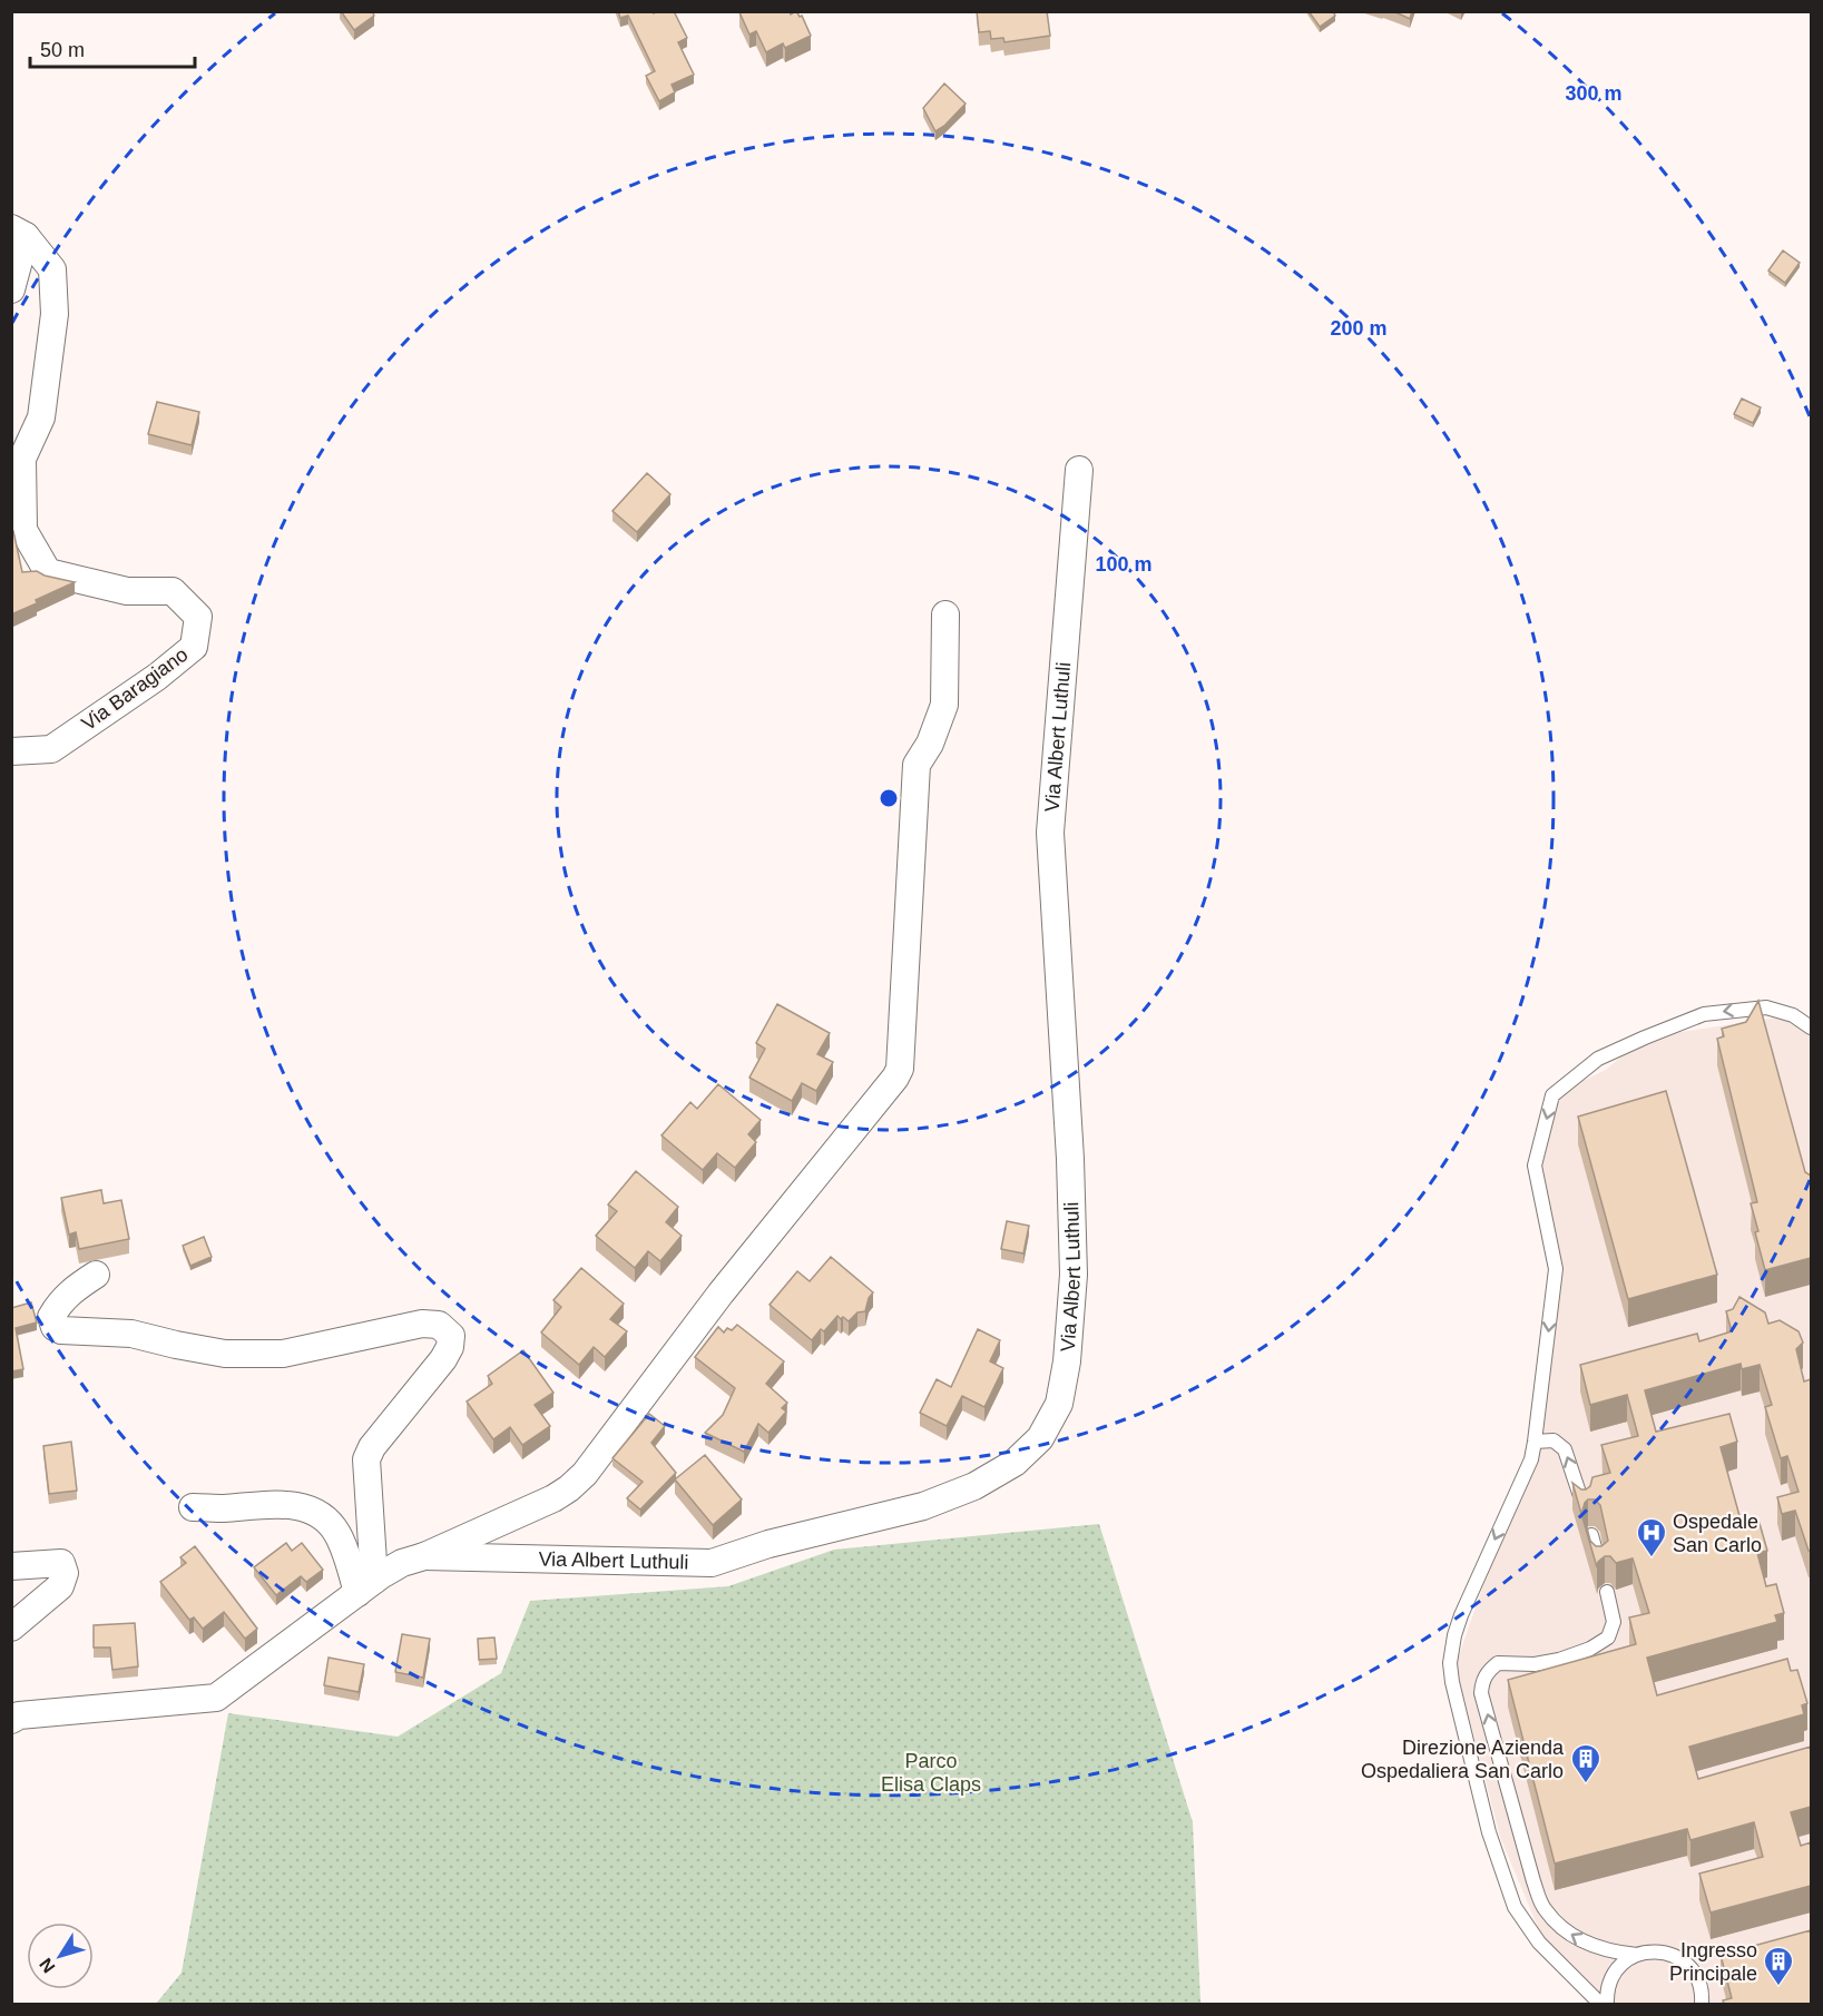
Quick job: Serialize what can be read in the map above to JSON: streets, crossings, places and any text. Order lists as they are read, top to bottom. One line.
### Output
{"streets":{"street":["Via Baragiano","Via Albert Luthuli"]},"parks":["Parco Elisa Claps"],"places":{"hospital":["Ospedale San Carlo"],"building":["Direzione Azienda Ospedaliera San Carlo","Ingresso Principale"]},"scale_bar":"50 m","north":"bottom left","rings":["300 m","200 m","100 m"]}
